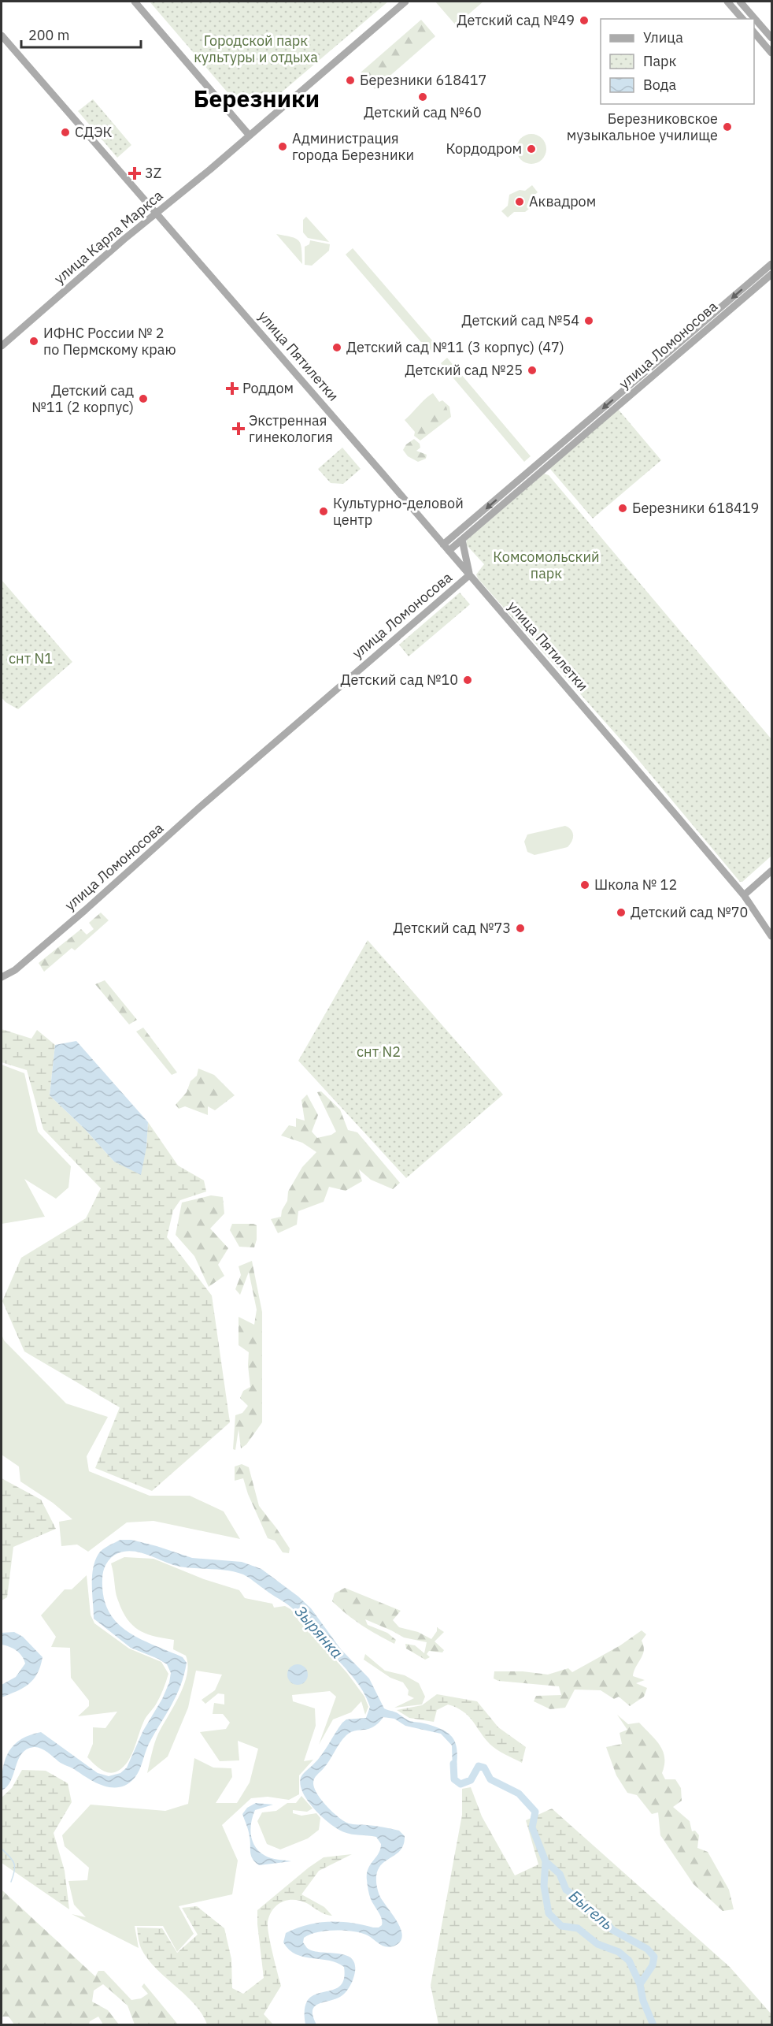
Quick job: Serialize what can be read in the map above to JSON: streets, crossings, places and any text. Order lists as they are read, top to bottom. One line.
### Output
{"streets":{"main road":["улица Карла Маркса","улица Ломоносова","улица Пятилетки"]},"crossings":[["улица Карла Маркса","улица Пятилетки"],["улица Ломоносова","улица Пятилетки"]],"districts":["Березники"],"water":["Зырянка","Быгель"],"parks":["Городской парк культуры и отдыха","Комсомольский парк","снт N1","снт N2"],"places":{"other":["Детский сад №49","Березники 618417","Детский сад №60","Березниковское музыкальное училище","СДЭК","Администрация города Березники","Кордодром","Аквадром","Детский сад №54","ИФНС России № 2 по Пермскому краю","Детский сад №11 (3 корпус) (47)","Детский сад №25","Детский сад №11 (2 корпус)","Березники 618419","Культурно-деловой центр","Детский сад №10","Школа № 12","Детский сад №70","Детский сад №73"],"health":["3Z","Роддом","Экстренная гинекология"]},"legend":["Улица","Парк","Вода"],"scale_bar":"200 m"}
